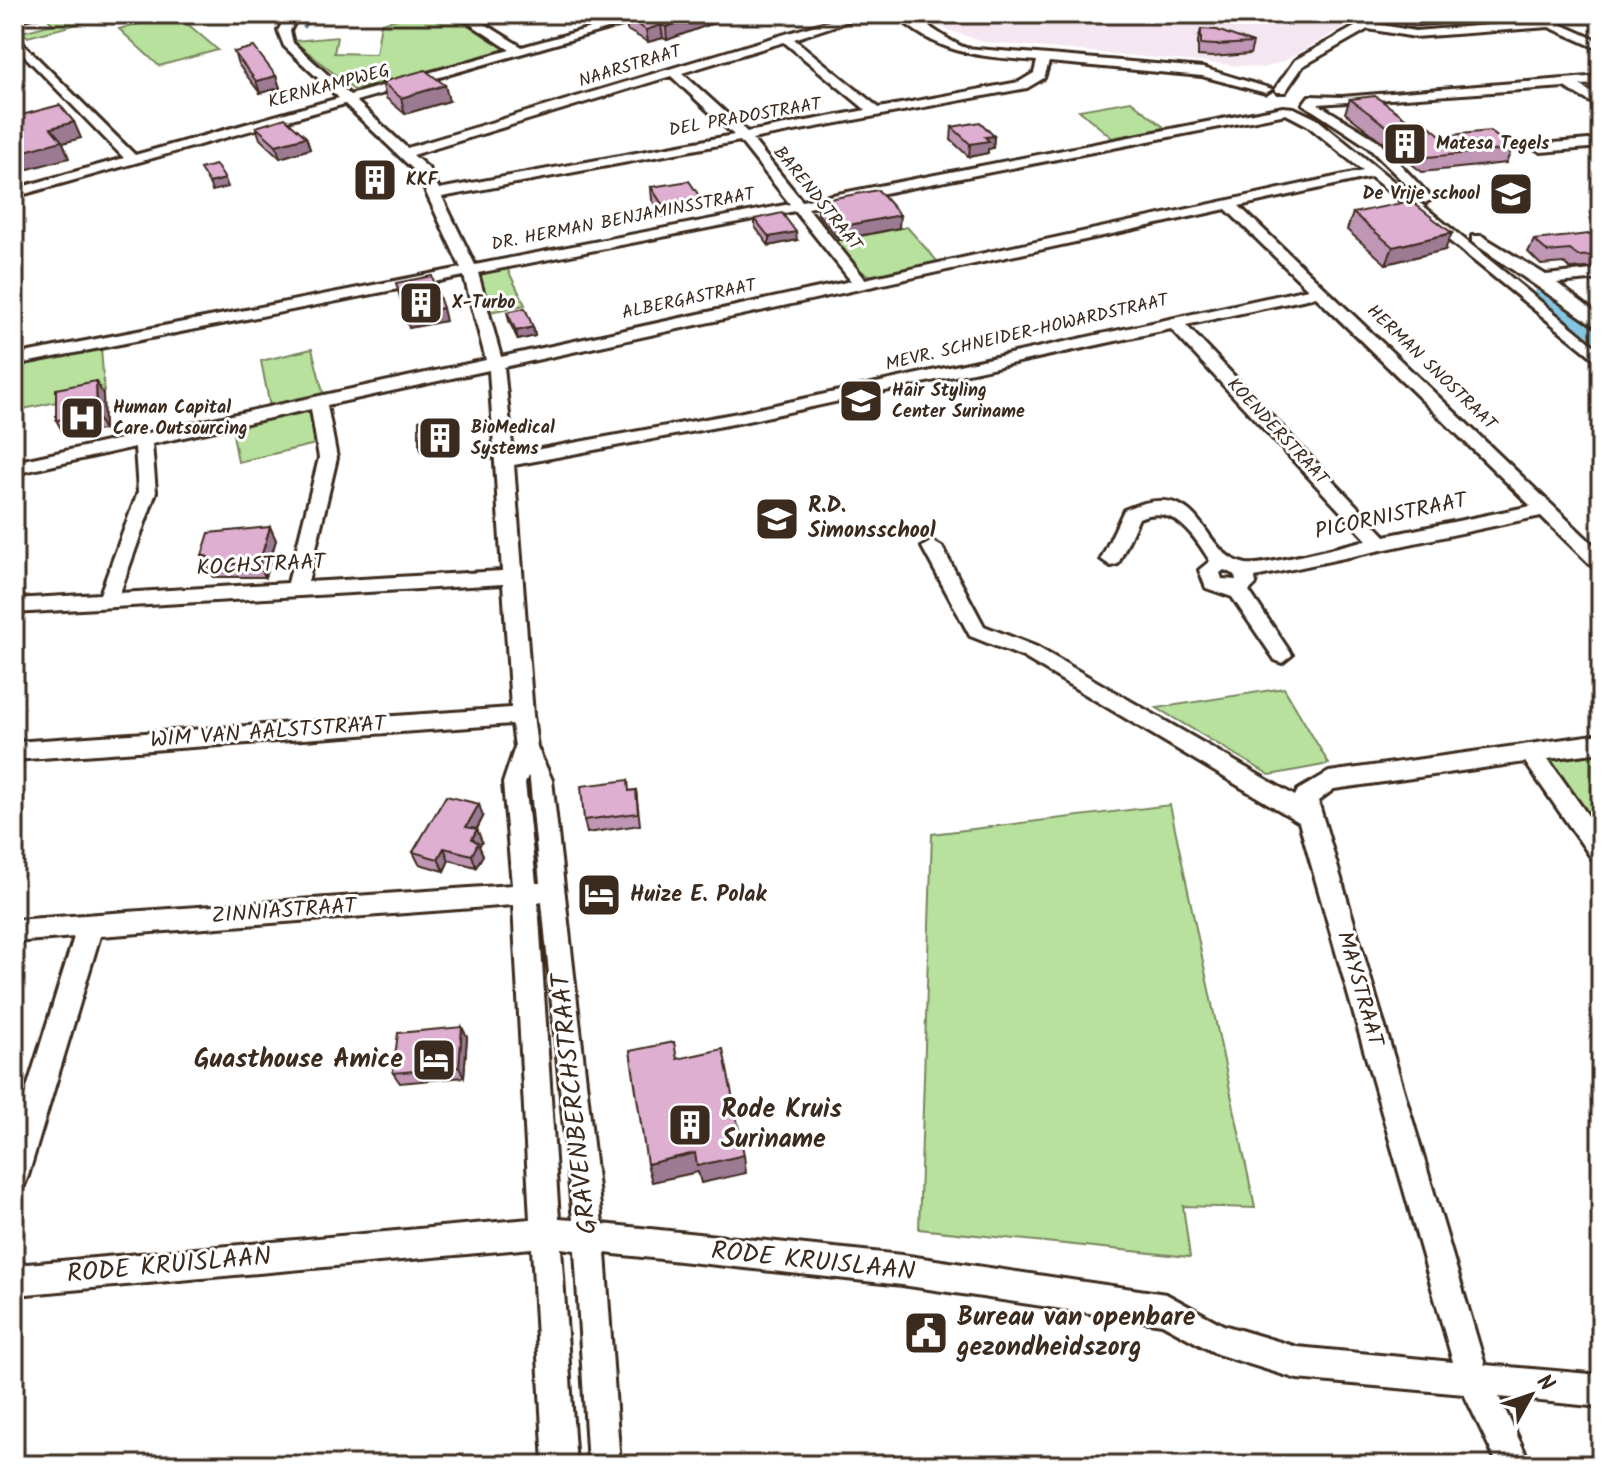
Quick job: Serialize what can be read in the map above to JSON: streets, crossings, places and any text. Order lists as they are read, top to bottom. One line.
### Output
{"streets":{"street":["NAARSTRAAT","KERNKAMPWEG","DEL PRADOSTRAAT","BARENDSTRAAT","DR. HERMAN BENJAMINSSTRAAT","ALBERGASTRAAT","MEVR. SCHNEIDER-HOWARDSTRAAT","HERMAN SNOSTRAAT","KOENDERSTRAAT","PICORNISTRAAT","KOCHSTRAAT","WIM VAN AALSTSTRAAT","ZINNIASTRAAT","MAYSTRAAT","GRAVENBERCHSTRAAT","RODE KRUISLAAN"]},"crossings":[["NAARSTRAAT","BARENDSTRAAT"],["NAARSTRAAT","GRAVENBERCHSTRAAT"],["KERNKAMPWEG","GRAVENBERCHSTRAAT"],["DEL PRADOSTRAAT","BARENDSTRAAT"],["DEL PRADOSTRAAT","GRAVENBERCHSTRAAT"],["BARENDSTRAAT","DR. HERMAN BENJAMINSSTRAAT"],["BARENDSTRAAT","ALBERGASTRAAT"],["DR. HERMAN BENJAMINSSTRAAT","GRAVENBERCHSTRAAT"],["ALBERGASTRAAT","HERMAN SNOSTRAAT"],["ALBERGASTRAAT","GRAVENBERCHSTRAAT"],["MEVR. SCHNEIDER-HOWARDSTRAAT","HERMAN SNOSTRAAT"],["MEVR. SCHNEIDER-HOWARDSTRAAT","KOENDERSTRAAT"],["MEVR. SCHNEIDER-HOWARDSTRAAT","GRAVENBERCHSTRAAT"],["HERMAN SNOSTRAAT","PICORNISTRAAT"],["KOENDERSTRAAT","PICORNISTRAAT"],["KOCHSTRAAT","GRAVENBERCHSTRAAT"],["WIM VAN AALSTSTRAAT","GRAVENBERCHSTRAAT"],["ZINNIASTRAAT","GRAVENBERCHSTRAAT"],["MAYSTRAAT","RODE KRUISLAAN"],["GRAVENBERCHSTRAAT","RODE KRUISLAAN"]],"places":{"building":["Matesa Tegels","KKF","X-Turbo","BioMedical Systems","Rode Kruis Suriname"],"school or university":["De Vrije school","Hair Styling Center Suriname","R.D. Simonsschool"],"hospital":["Human Capital Care Outsourcing"],"hotel":["Huize E. Polak","Guasthouse Amice"],"public building":["Bureau van openbare gezondheidszorg"]},"north":"top right"}
